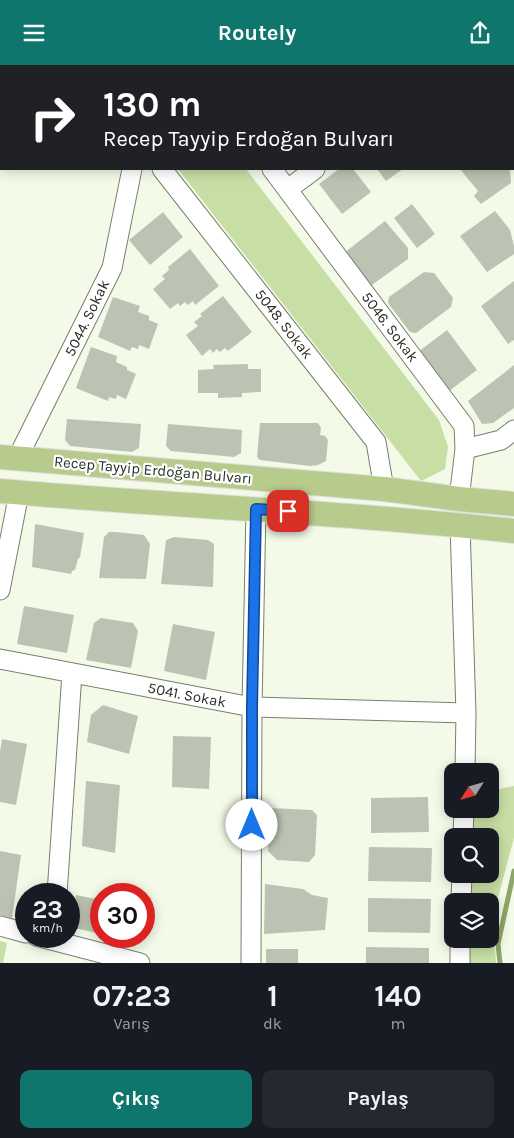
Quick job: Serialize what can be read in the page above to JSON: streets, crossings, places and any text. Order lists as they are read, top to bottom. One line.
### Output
{"streets":{"main road":["Recep Tayyip Erdoğan Bulvarı"],"street":["5044. Sokak","5048. Sokak","5046. Sokak","5041. Sokak"]},"crossings":[["5044. Sokak","Recep Tayyip Erdoğan Bulvarı"],["5048. Sokak","Recep Tayyip Erdoğan Bulvarı"],["5046. Sokak","Recep Tayyip Erdoğan Bulvarı"]],"north":"bottom left","page":{"header":"Routely","turn":["130 m","Recep Tayyip Erdoğan Bulvarı"],"speed":"23 km/h","limit":"30","eta":["07:23","Varış","1","dk","140","m"],"buttons":["Çıkış","Paylaş"]}}
